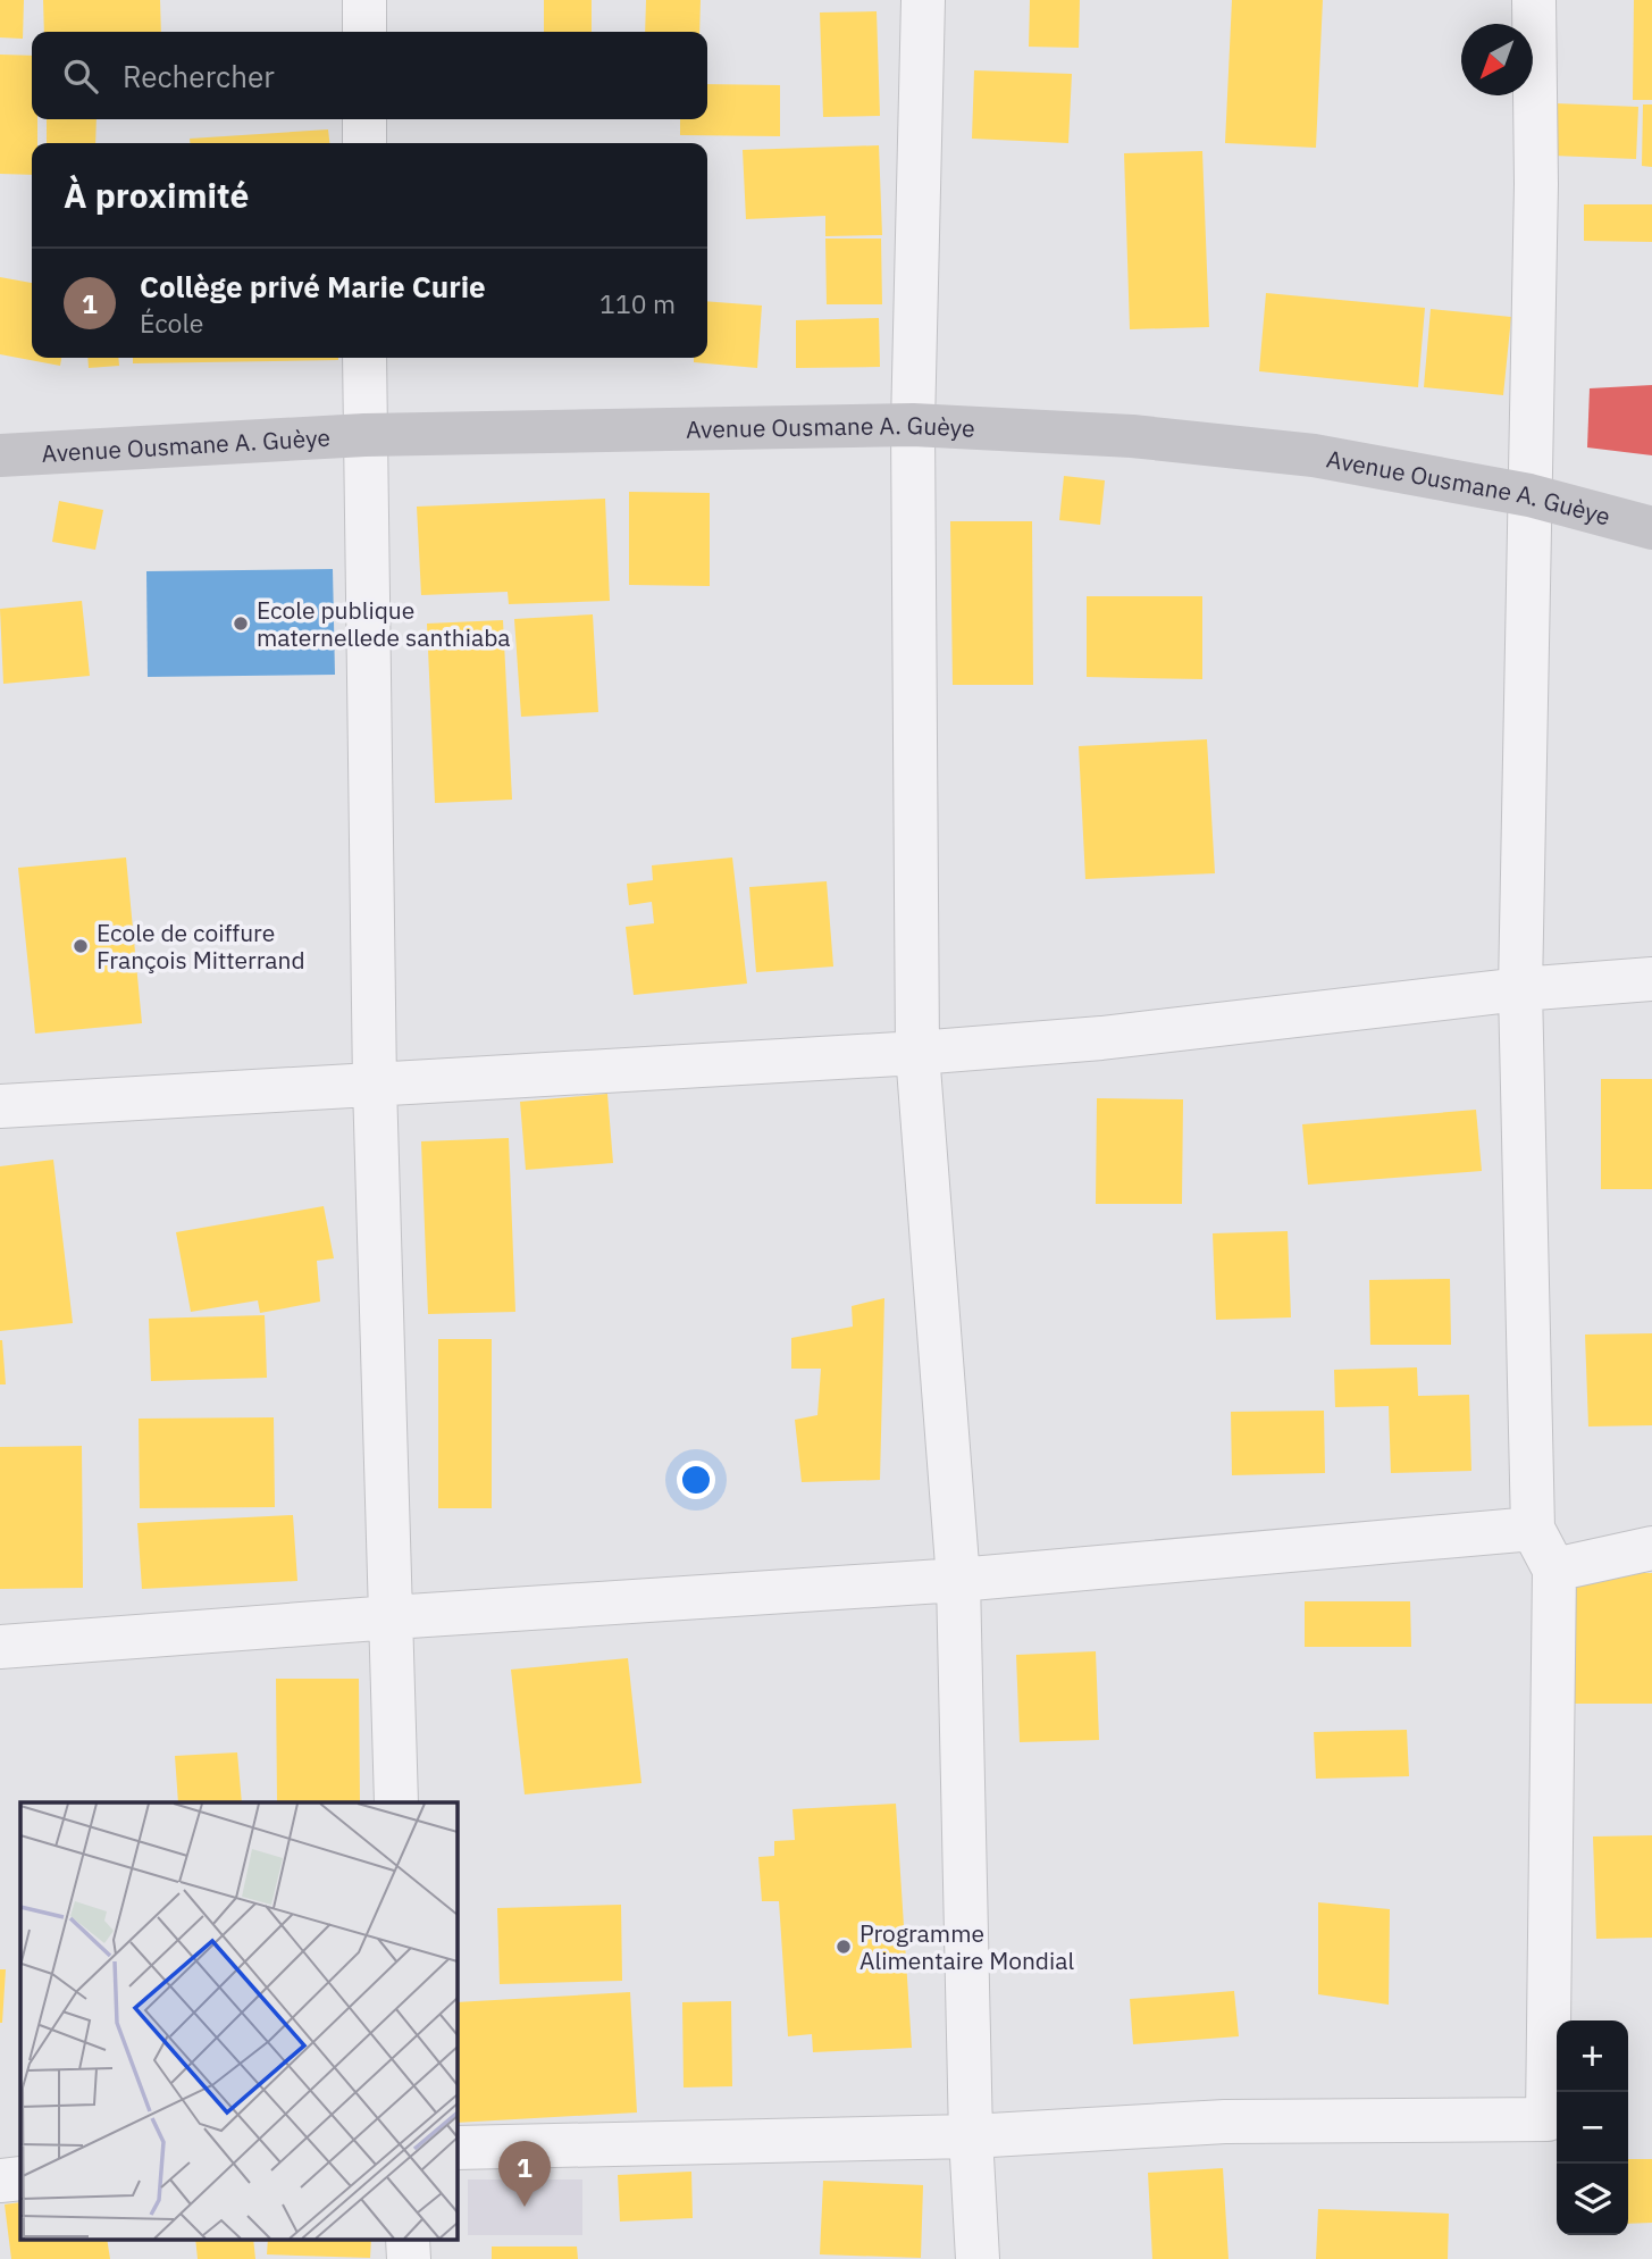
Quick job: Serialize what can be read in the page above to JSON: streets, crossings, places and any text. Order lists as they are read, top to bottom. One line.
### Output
{"streets":{"street":["Avenue Ousmane A. Guèye"]},"places":["Ecole publique maternellede santhiaba","Ecole de coiffure François Mitterrand","Programme Alimentaire Mondial"],"north":"bottom left","page":{"search":"Rechercher","heading":"À proximité","list":[{"mark":"1","name":"Collège privé Marie Curie","note":"École","value":"110 m"}],"map_buttons":["+","−"],"pins":"1"}}
